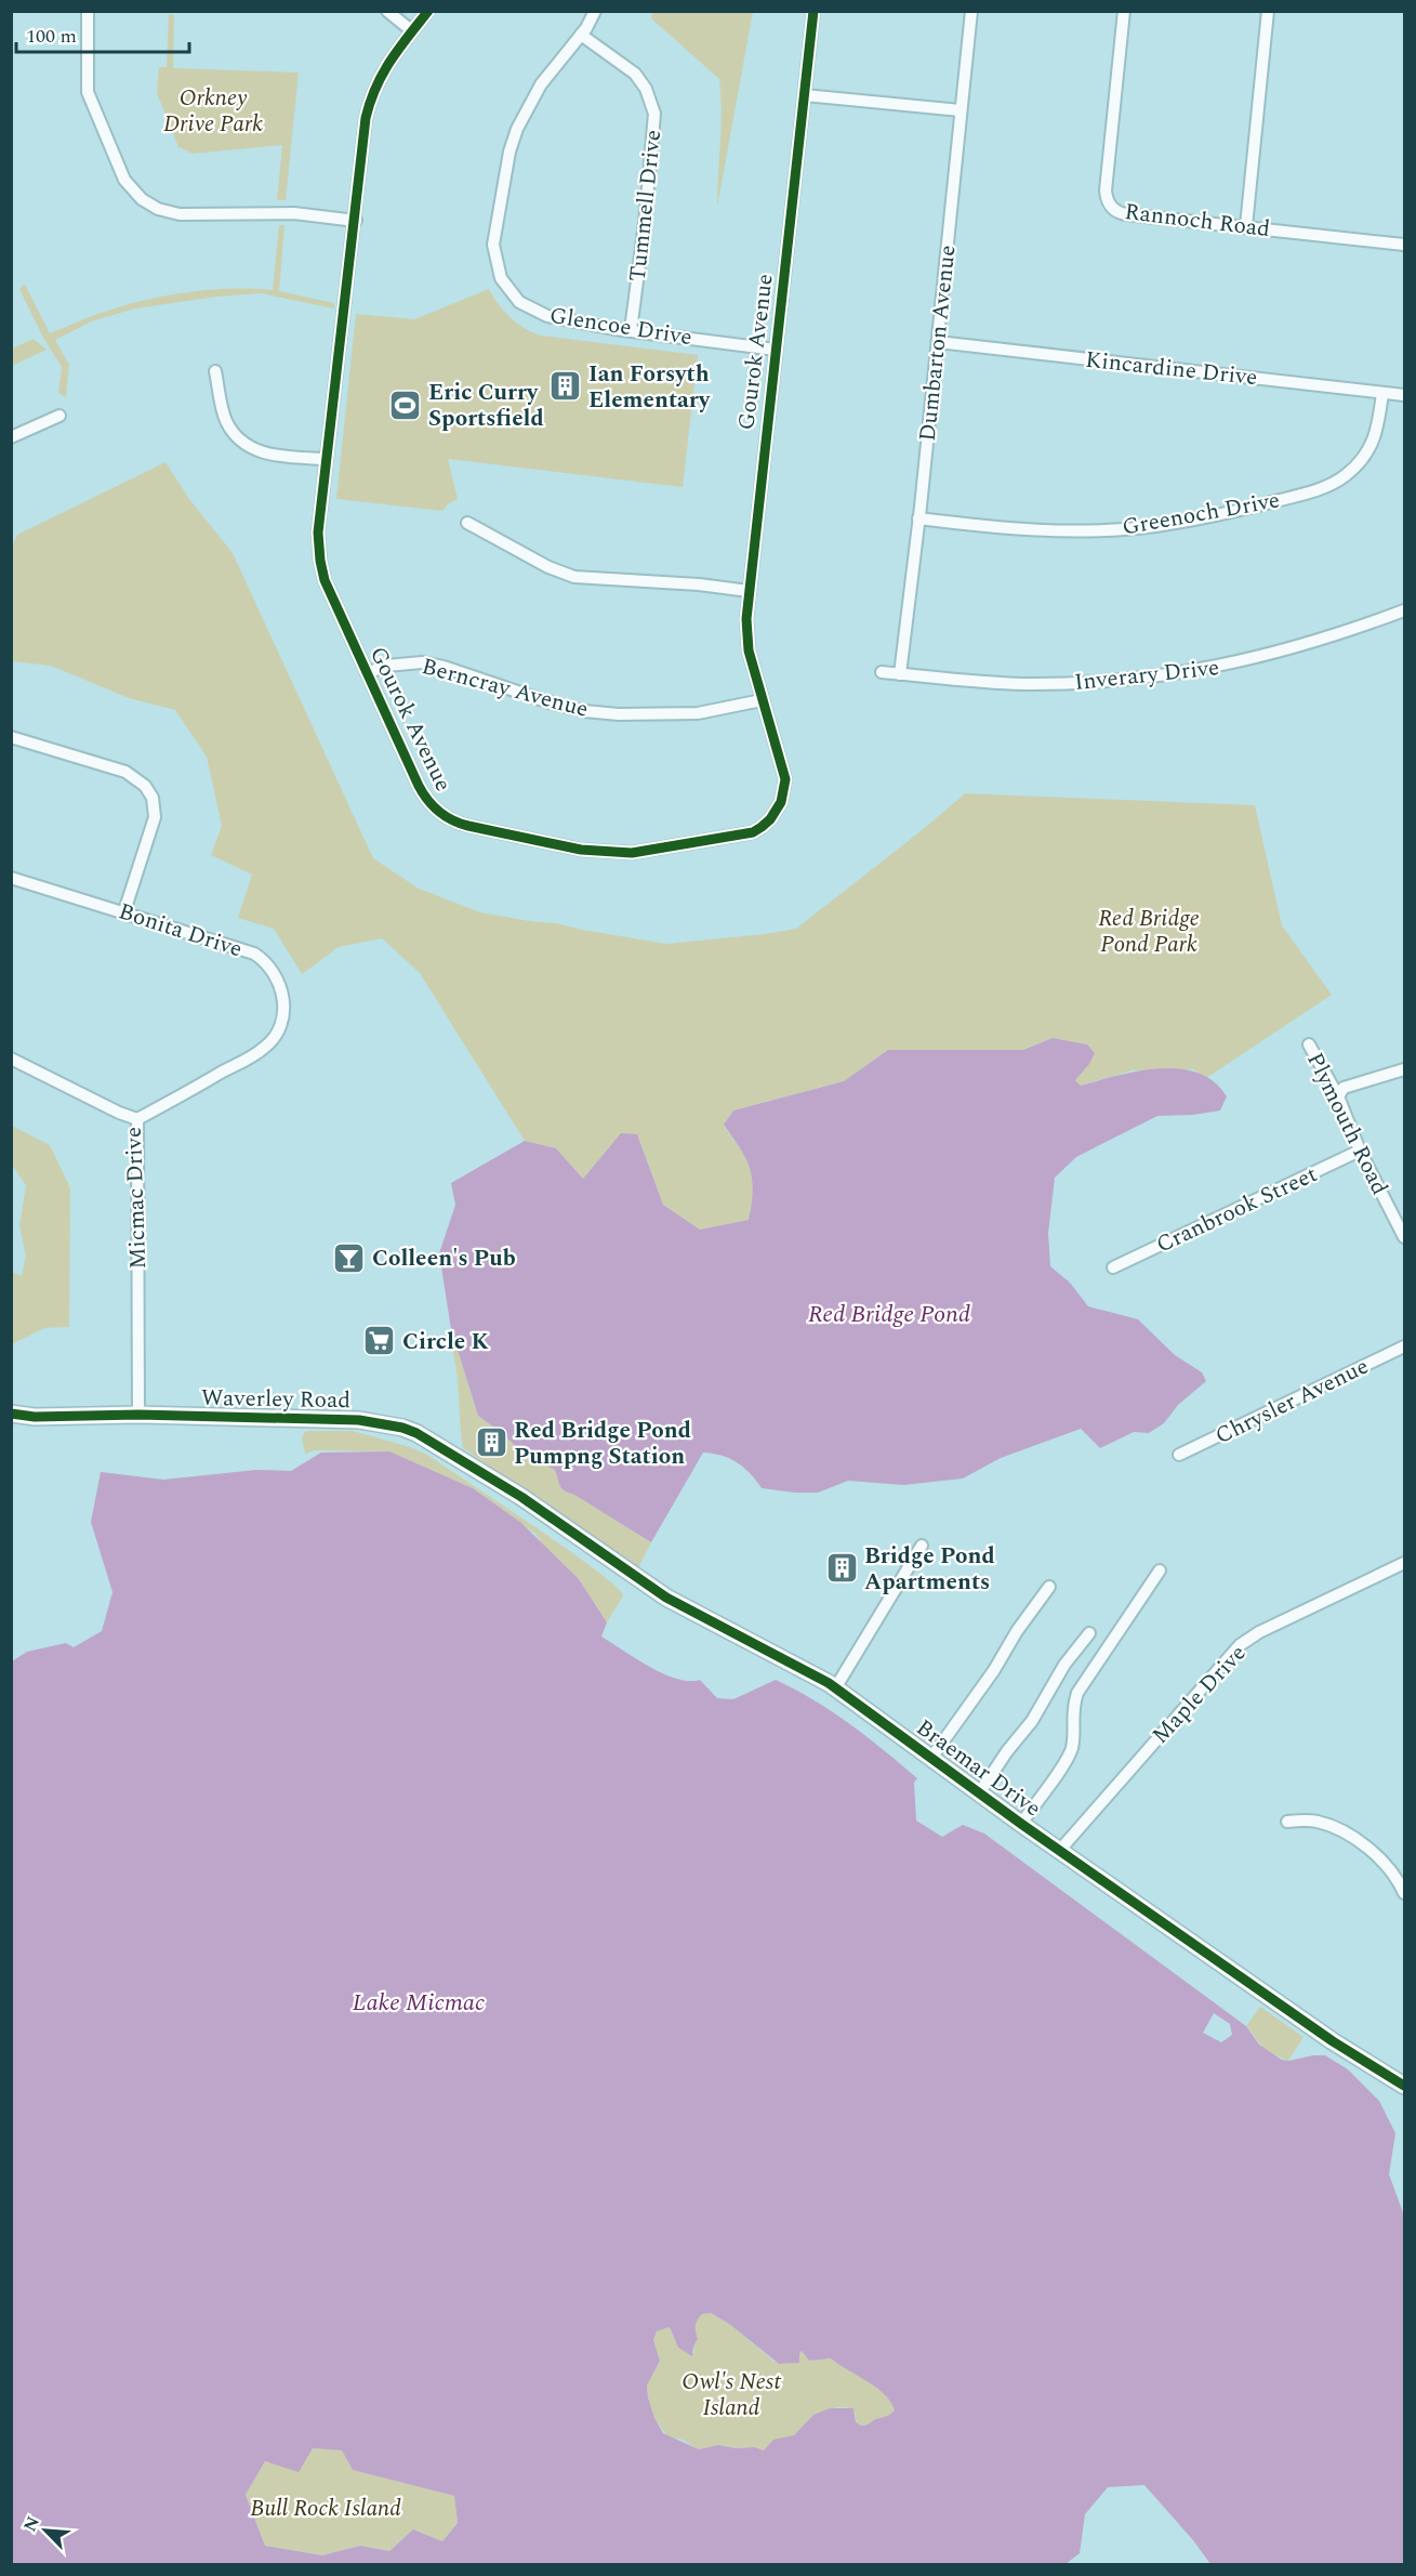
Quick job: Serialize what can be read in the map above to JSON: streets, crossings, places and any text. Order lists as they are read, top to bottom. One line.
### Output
{"streets":{"main road":["Waverley Road","Braemar Drive"],"street":["Tummell Drive","Rannoch Road","Glencoe Drive","Dumbarton Avenue","Gourok Avenue","Kincardine Drive","Greenoch Drive","Inverary Drive","Berncray Avenue","Bonita Drive","Plymouth Road","Micmac Drive","Cranbrook Street","Chrysler Avenue","Maple Drive"]},"crossings":[["Tummell Drive","Glencoe Drive"],["Glencoe Drive","Gourok Avenue"],["Dumbarton Avenue","Kincardine Drive"],["Dumbarton Avenue","Greenoch Drive"],["Dumbarton Avenue","Inverary Drive"],["Gourok Avenue","Berncray Avenue"],["Kincardine Drive","Greenoch Drive"],["Bonita Drive","Micmac Drive"],["Plymouth Road","Cranbrook Street"],["Micmac Drive","Waverley Road"],["Waverley Road","Braemar Drive"],["Maple Drive","Braemar Drive"]],"water":["Red Bridge Pond","Lake Micmac"],"parks":["Orkney Drive Park","Red Bridge Pond Park","Owl's Nest Island","Bull Rock Island"],"places":{"building":["Ian Forsyth Elementary","Red Bridge Pond Pumpng Station","Bridge Pond Apartments"],"sports":["Eric Curry Sportsfield"],"bar":["Colleen's Pub"],"supermarket":["Circle K"]},"scale_bar":"100 m","north":"top left"}
